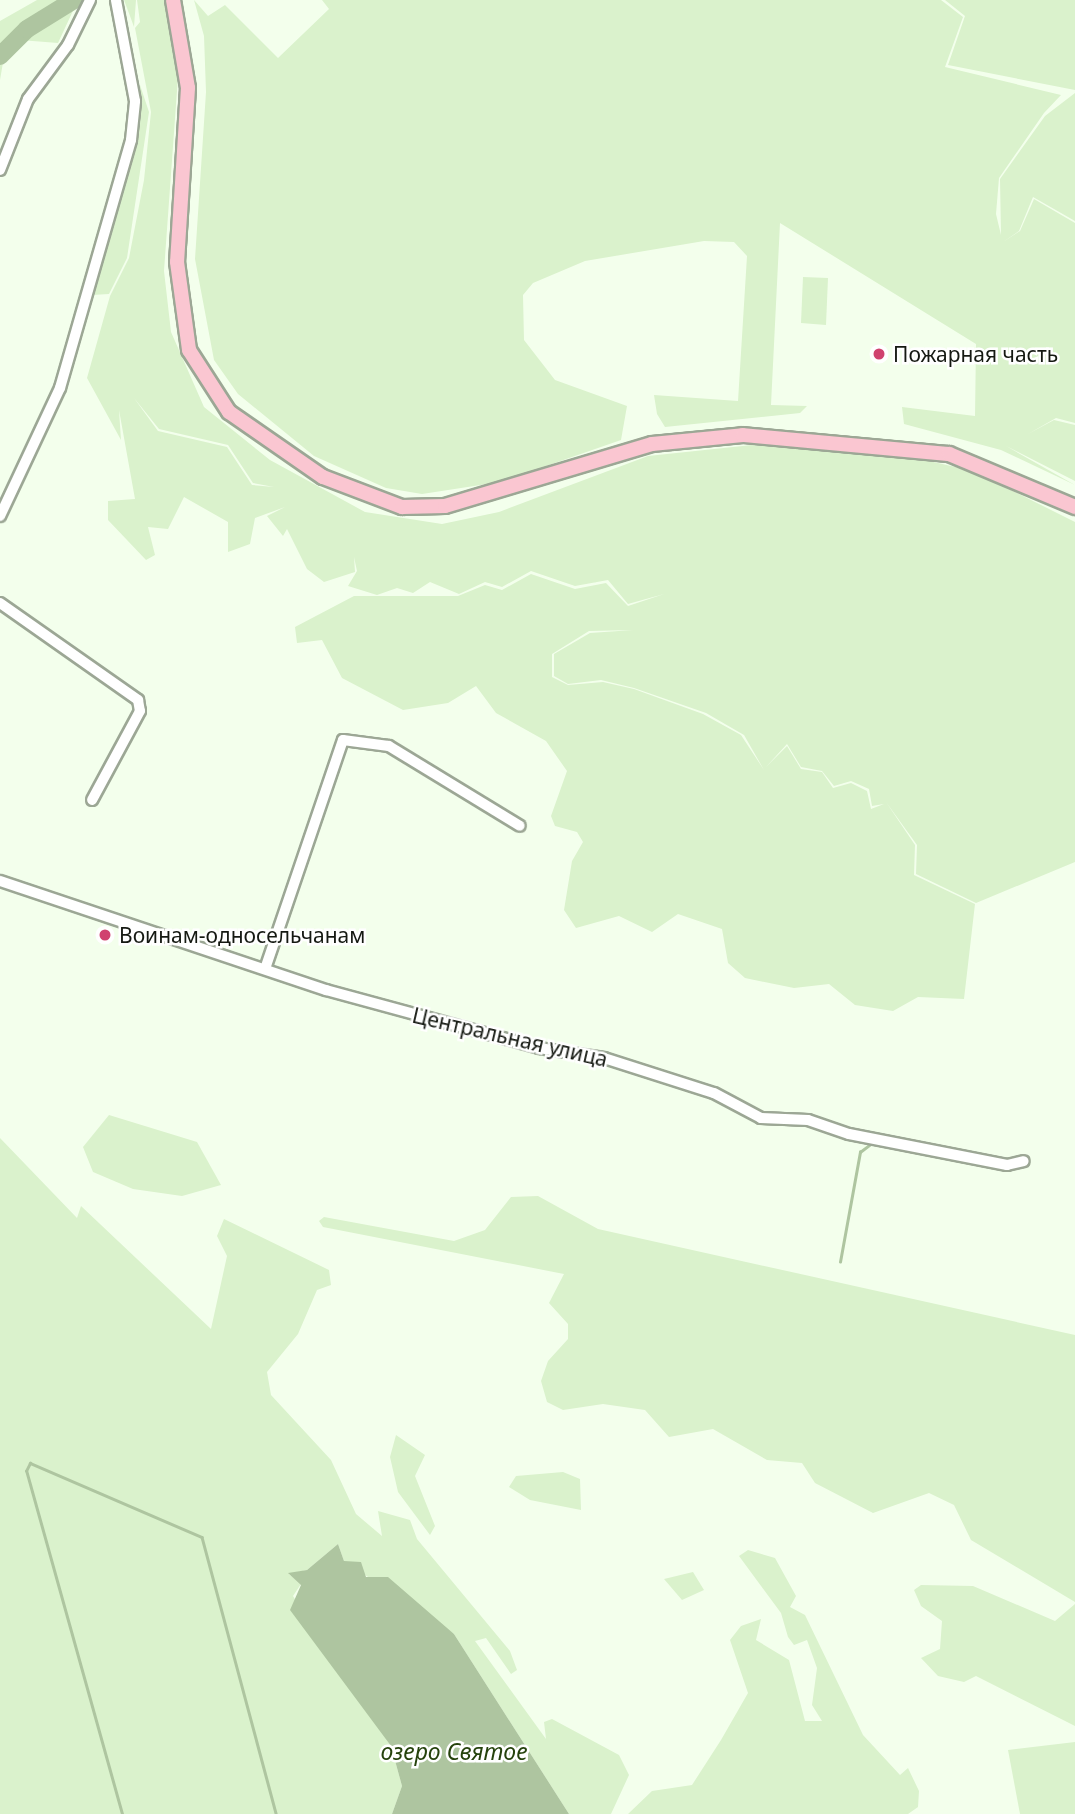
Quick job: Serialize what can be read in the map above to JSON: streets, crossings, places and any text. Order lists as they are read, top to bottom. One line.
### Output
{"streets":{"street":["Центральная улица"]},"water":["озеро Святое"],"places":["Пожарная часть","Воинам-односельчанам"]}
